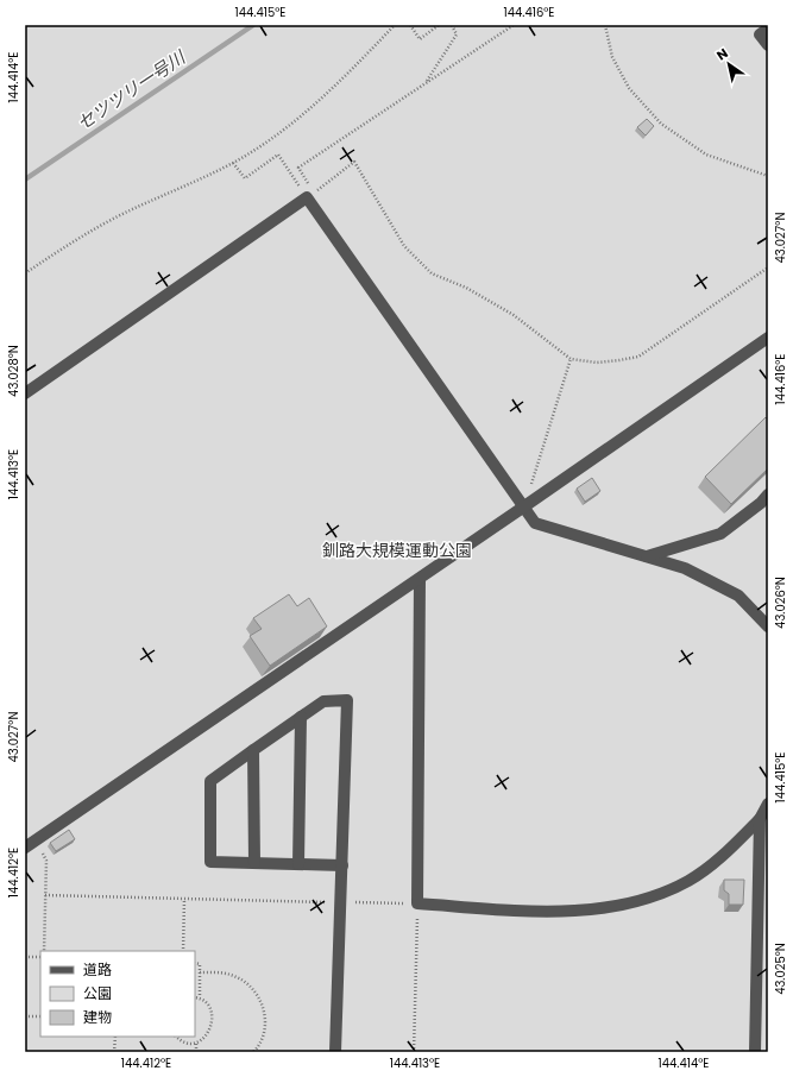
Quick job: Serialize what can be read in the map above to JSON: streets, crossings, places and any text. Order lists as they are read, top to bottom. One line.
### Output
{"water":["セツツリ一号川"],"parks":["釧路大規模運動公園"],"legend":["道路","公園","建物"],"north":"top left","coordinates":["144.415°E","144.416°E","144.414°E","43.027°N","43.028°N","144.413°E","43.026°N","144.412°E","43.025°N"]}
